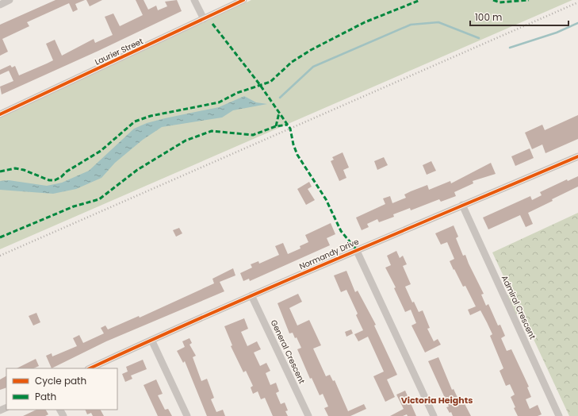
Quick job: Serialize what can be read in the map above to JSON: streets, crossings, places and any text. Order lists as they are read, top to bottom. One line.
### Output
{"streets":{"street":["Laurier Street","Normandy Drive","Admiral Crescent","General Crescent"]},"crossings":[["Normandy Drive","Admiral Crescent"],["Normandy Drive","General Crescent"]],"districts":["Victoria Heights"],"legend":["Cycle path","Path"],"scale_bar":"100 m"}
